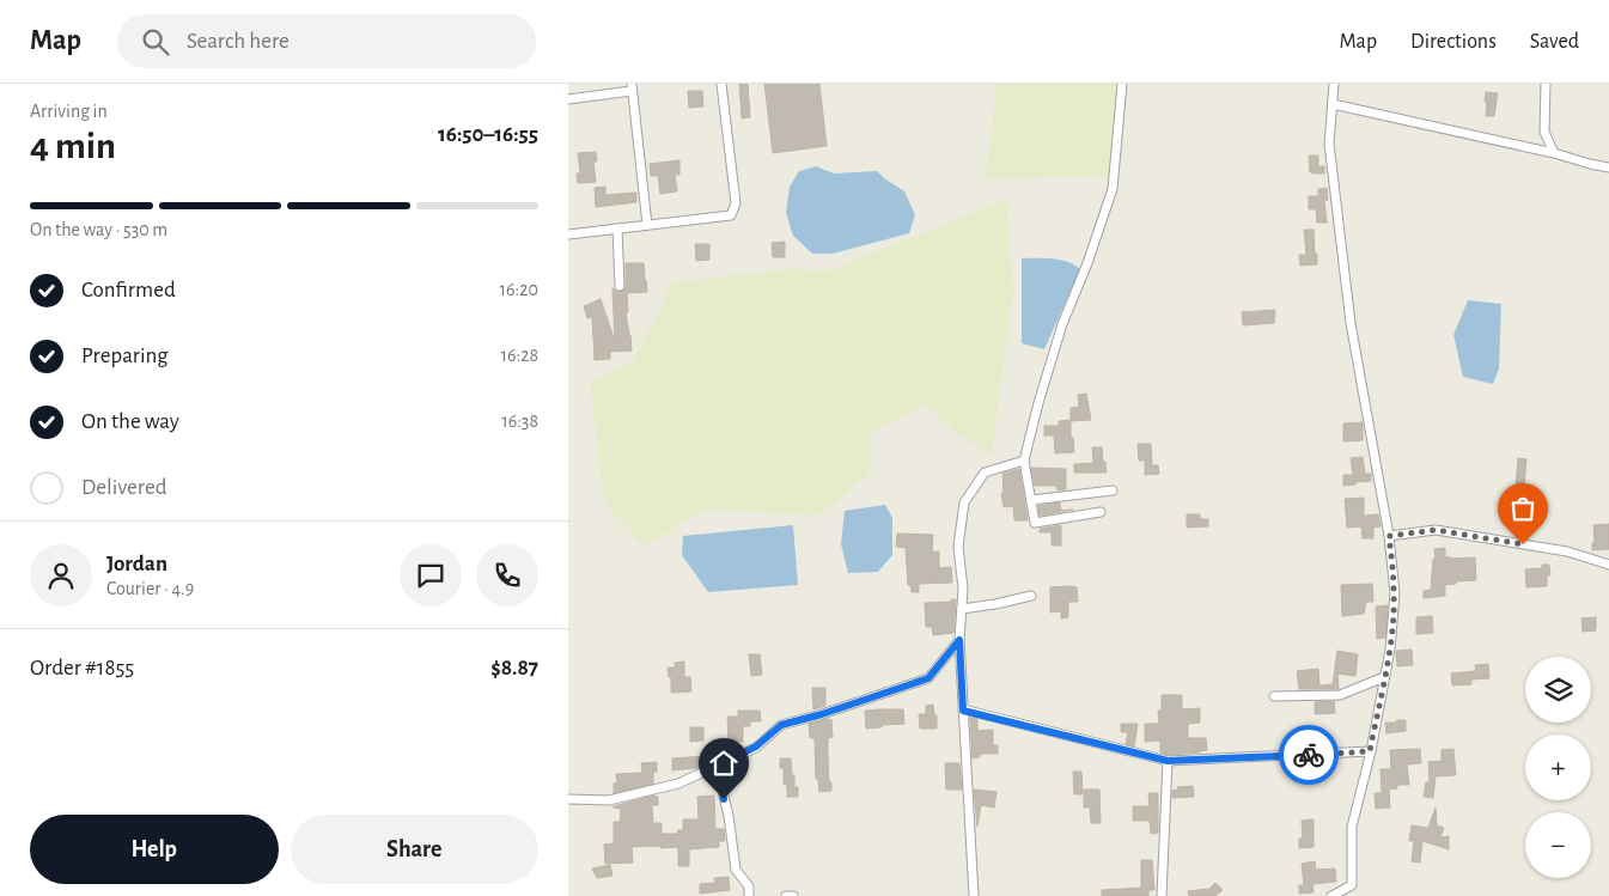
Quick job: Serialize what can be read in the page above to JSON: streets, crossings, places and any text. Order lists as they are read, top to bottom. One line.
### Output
{"page":{"header":"Map","search":"Search here","nav":["Map","Directions","Saved"],"heading":["4 min","Arriving in","16:50–16:55"],"panel":["Jordan","Courier · 4.9","Order #1855","$8.87"],"bar":"On the way · 530 m","list":[["Confirmed","16:20"],["Preparing","16:28"],["On the way","16:38"],"Delivered"],"map_buttons":["+","−"],"buttons":["Help","Share"]}}
